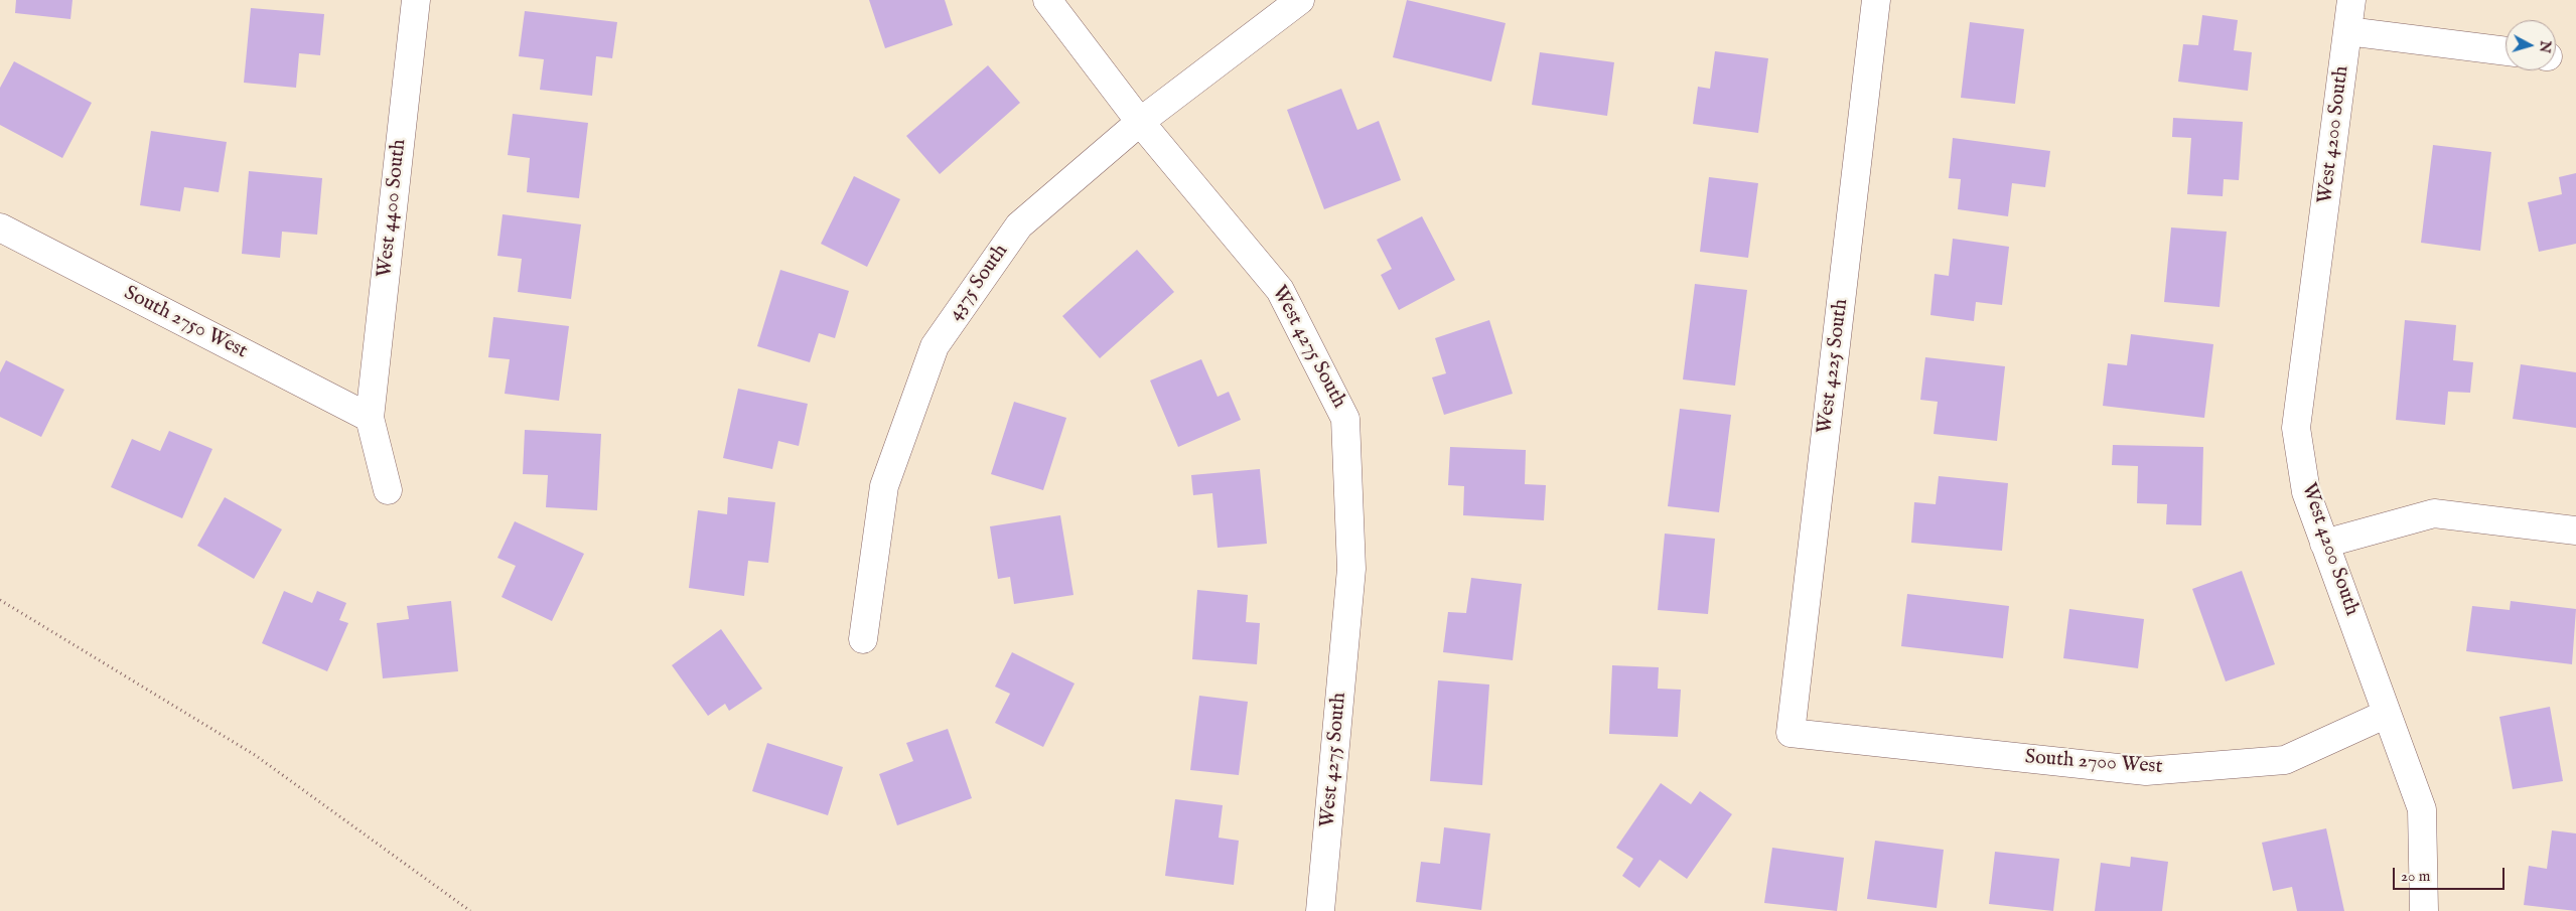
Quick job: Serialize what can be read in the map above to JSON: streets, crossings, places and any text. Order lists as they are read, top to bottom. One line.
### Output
{"streets":{"street":["West 4200 South","West 4400 South","4375 South","South 2750 West","West 4275 South","West 4225 South","South 2700 West"]},"crossings":[["West 4200 South","South 2700 West"],["West 4400 South","South 2750 West"],["4375 South","West 4275 South"],["West 4225 South","South 2700 West"]],"scale_bar":"20 m","north":"right"}
